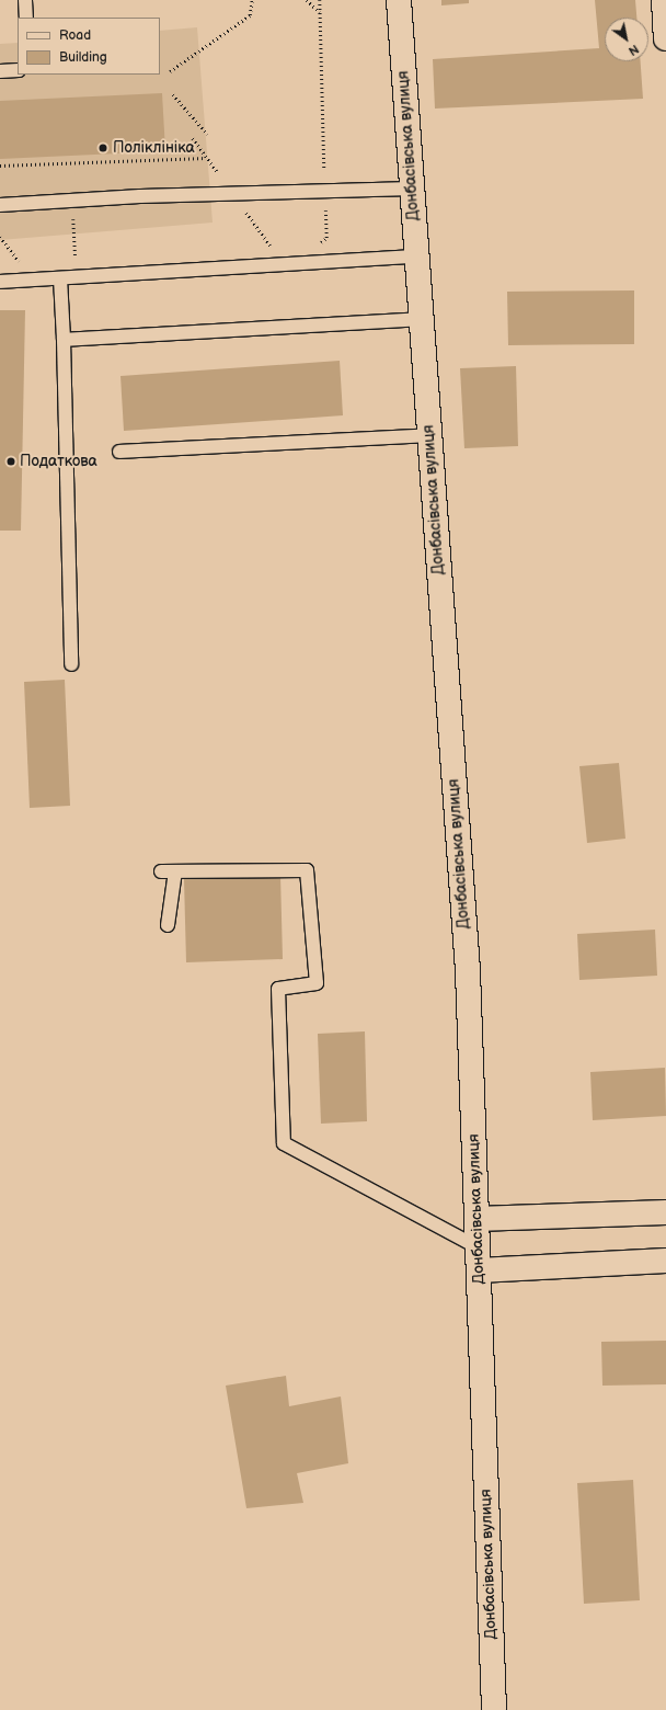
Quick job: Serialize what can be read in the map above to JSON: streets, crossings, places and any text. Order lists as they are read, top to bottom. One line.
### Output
{"streets":{"street":["Донбасівська вулиця"]},"places":["Поліклініка","Податкова"],"legend":["Road","Building"],"north":"bottom right"}
